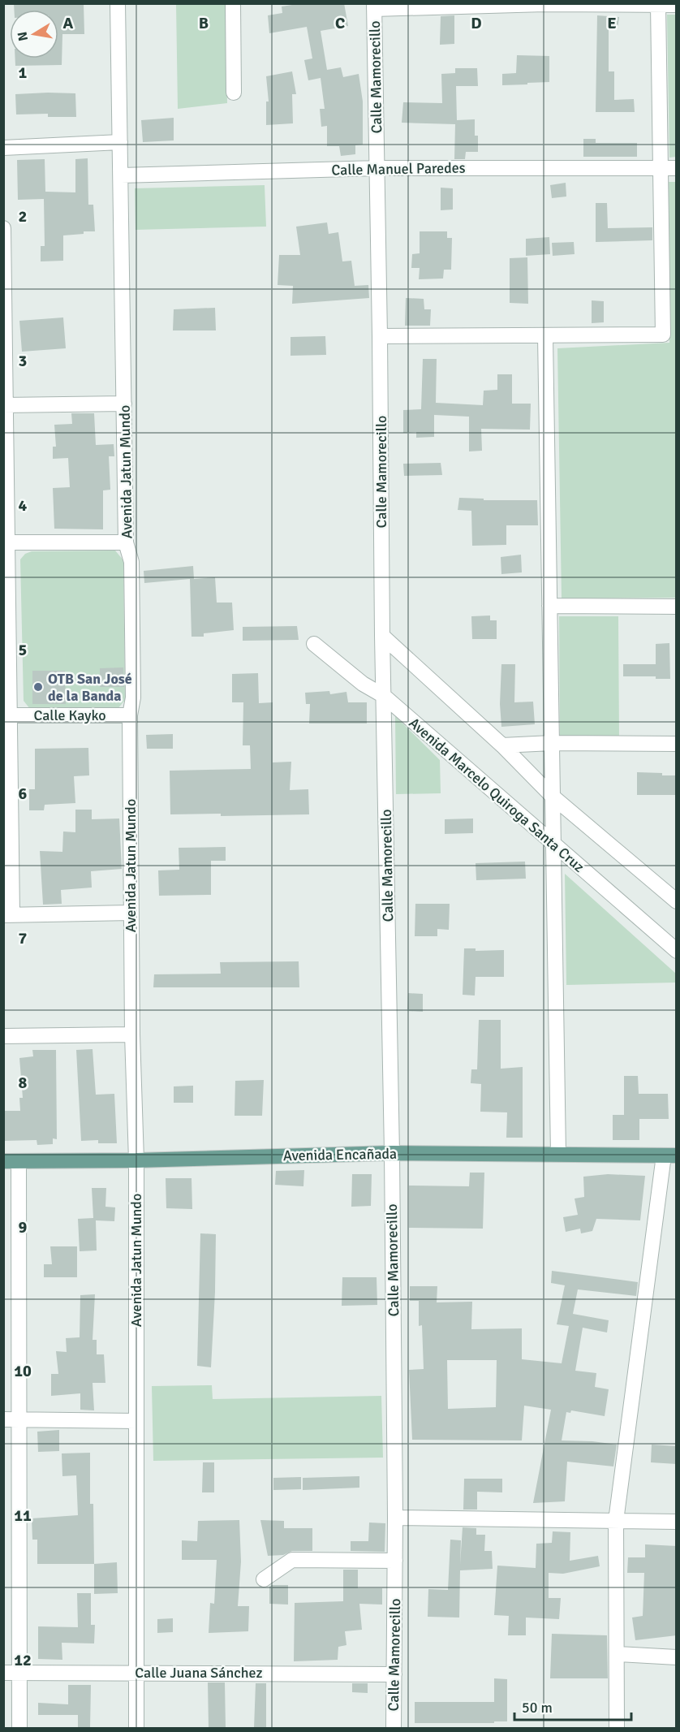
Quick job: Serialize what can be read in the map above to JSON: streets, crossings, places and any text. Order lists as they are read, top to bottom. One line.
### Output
{"streets":{"main road":["Avenida Encañada"],"street":["Calle Mamorecillo","Calle Manuel Paredes","Avenida Jatun Mundo","Calle Kayko","Avenida Marcelo Quiroga Santa Cruz","Calle Juana Sánchez"]},"crossings":[["Calle Mamorecillo","Calle Manuel Paredes"],["Calle Mamorecillo","Avenida Marcelo Quiroga Santa Cruz"],["Calle Mamorecillo","Avenida Encañada"],["Calle Mamorecillo","Calle Juana Sánchez"],["Calle Manuel Paredes","Avenida Jatun Mundo"],["Avenida Jatun Mundo","Calle Kayko"],["Avenida Jatun Mundo","Avenida Encañada"],["Avenida Jatun Mundo","Calle Juana Sánchez"]],"places":["OTB San José de la Banda"],"scale_bar":"50 m","north":"left","grid":{"columns":["A","B","C","D","E"],"rows":["1","2","3","4","5","6","7","8","9","10","11","12"]}}
